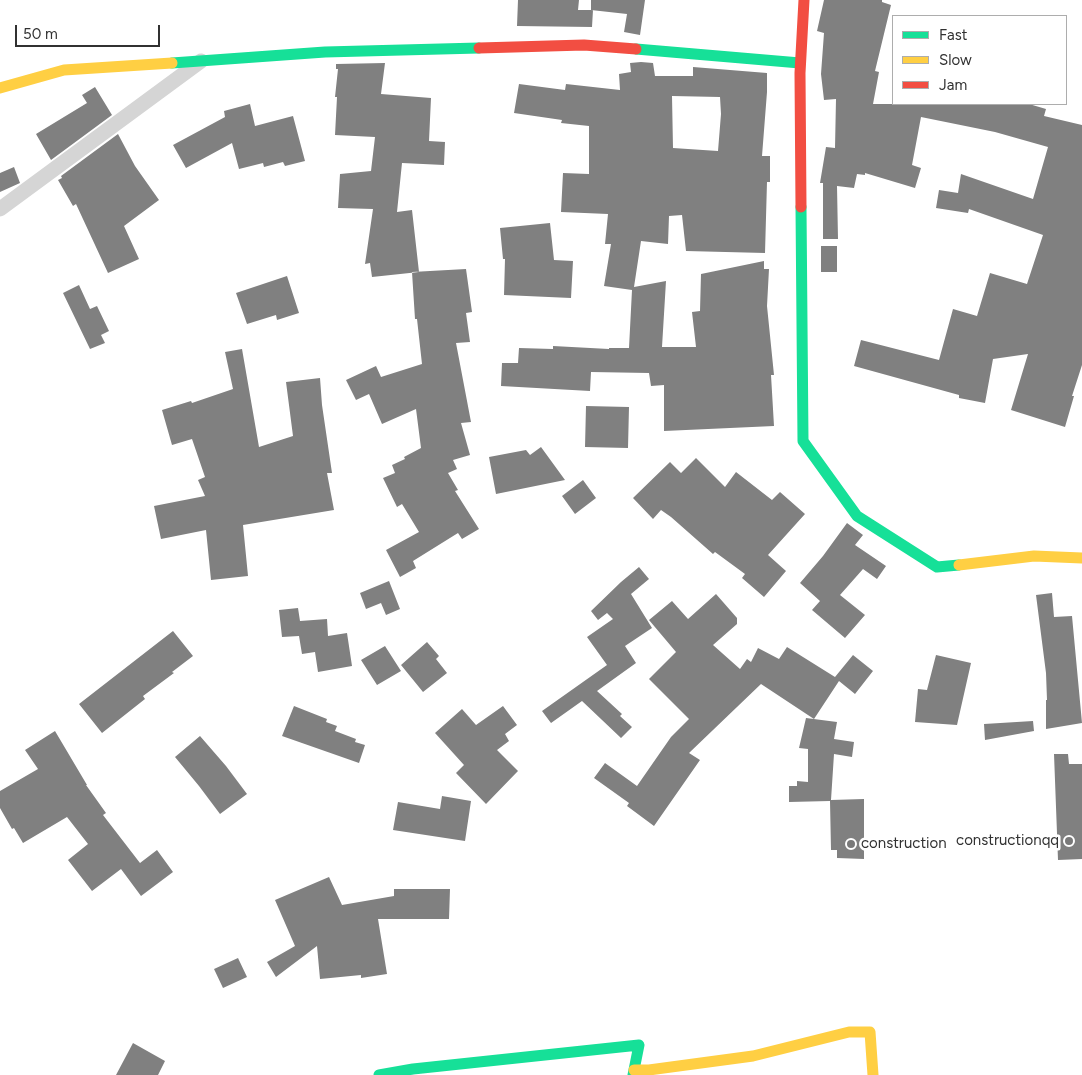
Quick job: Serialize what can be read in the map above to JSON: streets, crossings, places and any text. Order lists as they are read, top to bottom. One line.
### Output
{"places":["constructionqq","construction"],"legend":["Fast","Slow","Jam"],"scale_bar":"50 m"}
